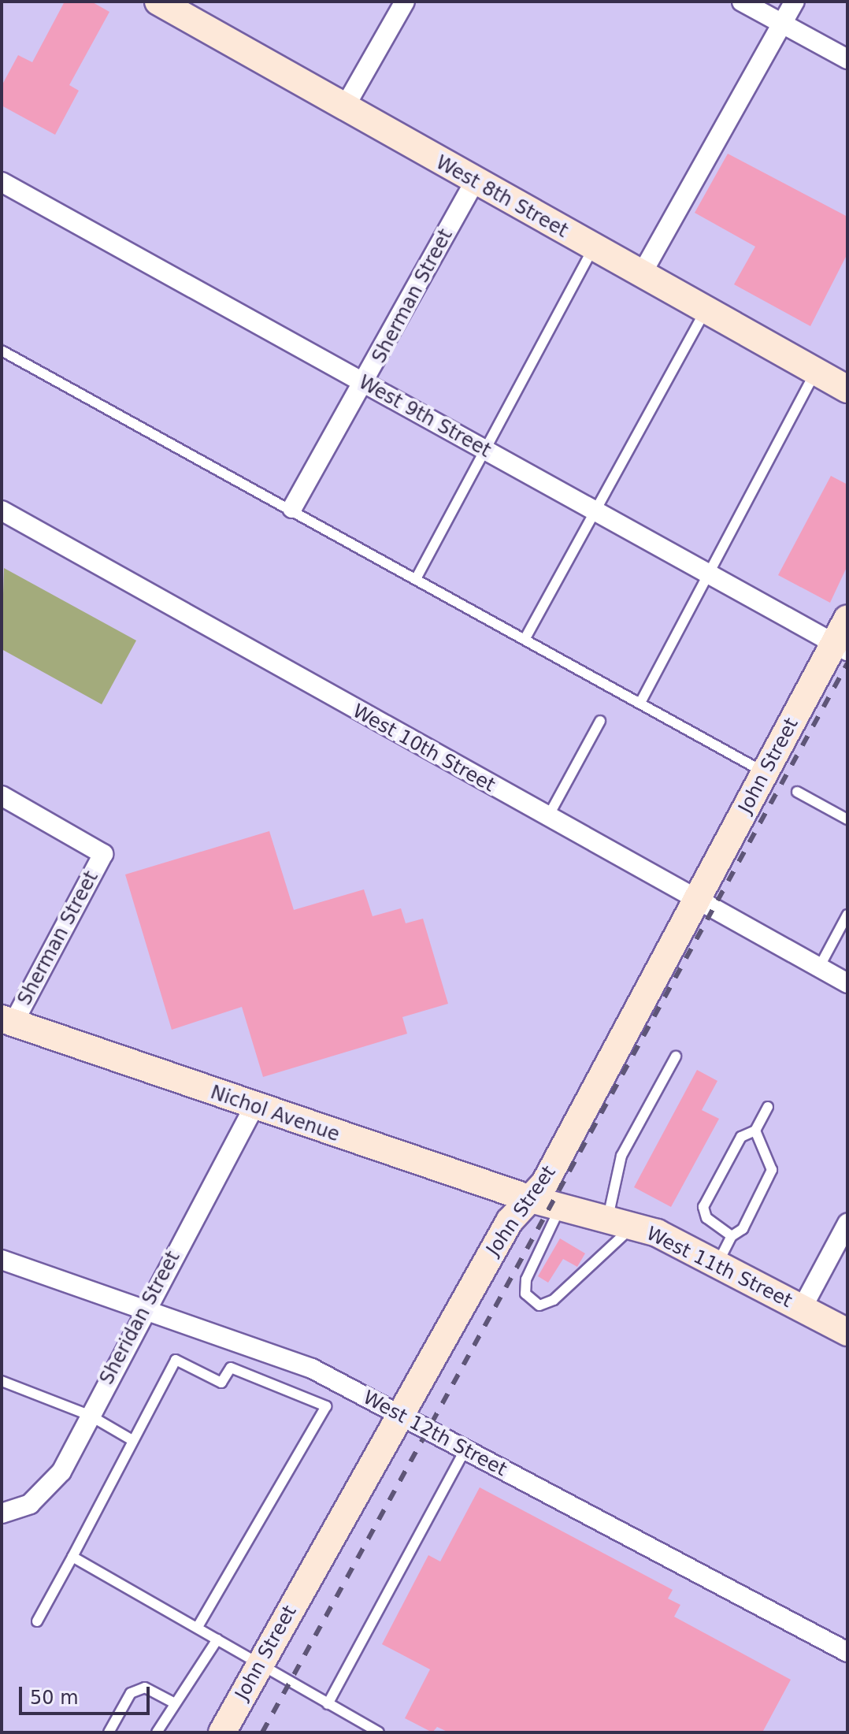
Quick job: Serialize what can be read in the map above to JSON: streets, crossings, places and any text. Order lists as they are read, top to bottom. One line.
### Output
{"streets":{"street":["West 8th Street","Sherman Street","West 9th Street","West 10th Street","John Street","Nichol Avenue","West 11th Street","Sheridan Street","West 12th Street"]},"crossings":[["West 8th Street","Sherman Street"],["Sherman Street","West 9th Street"],["Sherman Street","Nichol Avenue"],["West 9th Street","John Street"],["West 10th Street","John Street"],["John Street","Nichol Avenue"],["John Street","West 11th Street"],["John Street","West 12th Street"],["Nichol Avenue","West 11th Street"],["Nichol Avenue","Sheridan Street"],["Sheridan Street","West 12th Street"]],"scale_bar":"50 m"}
